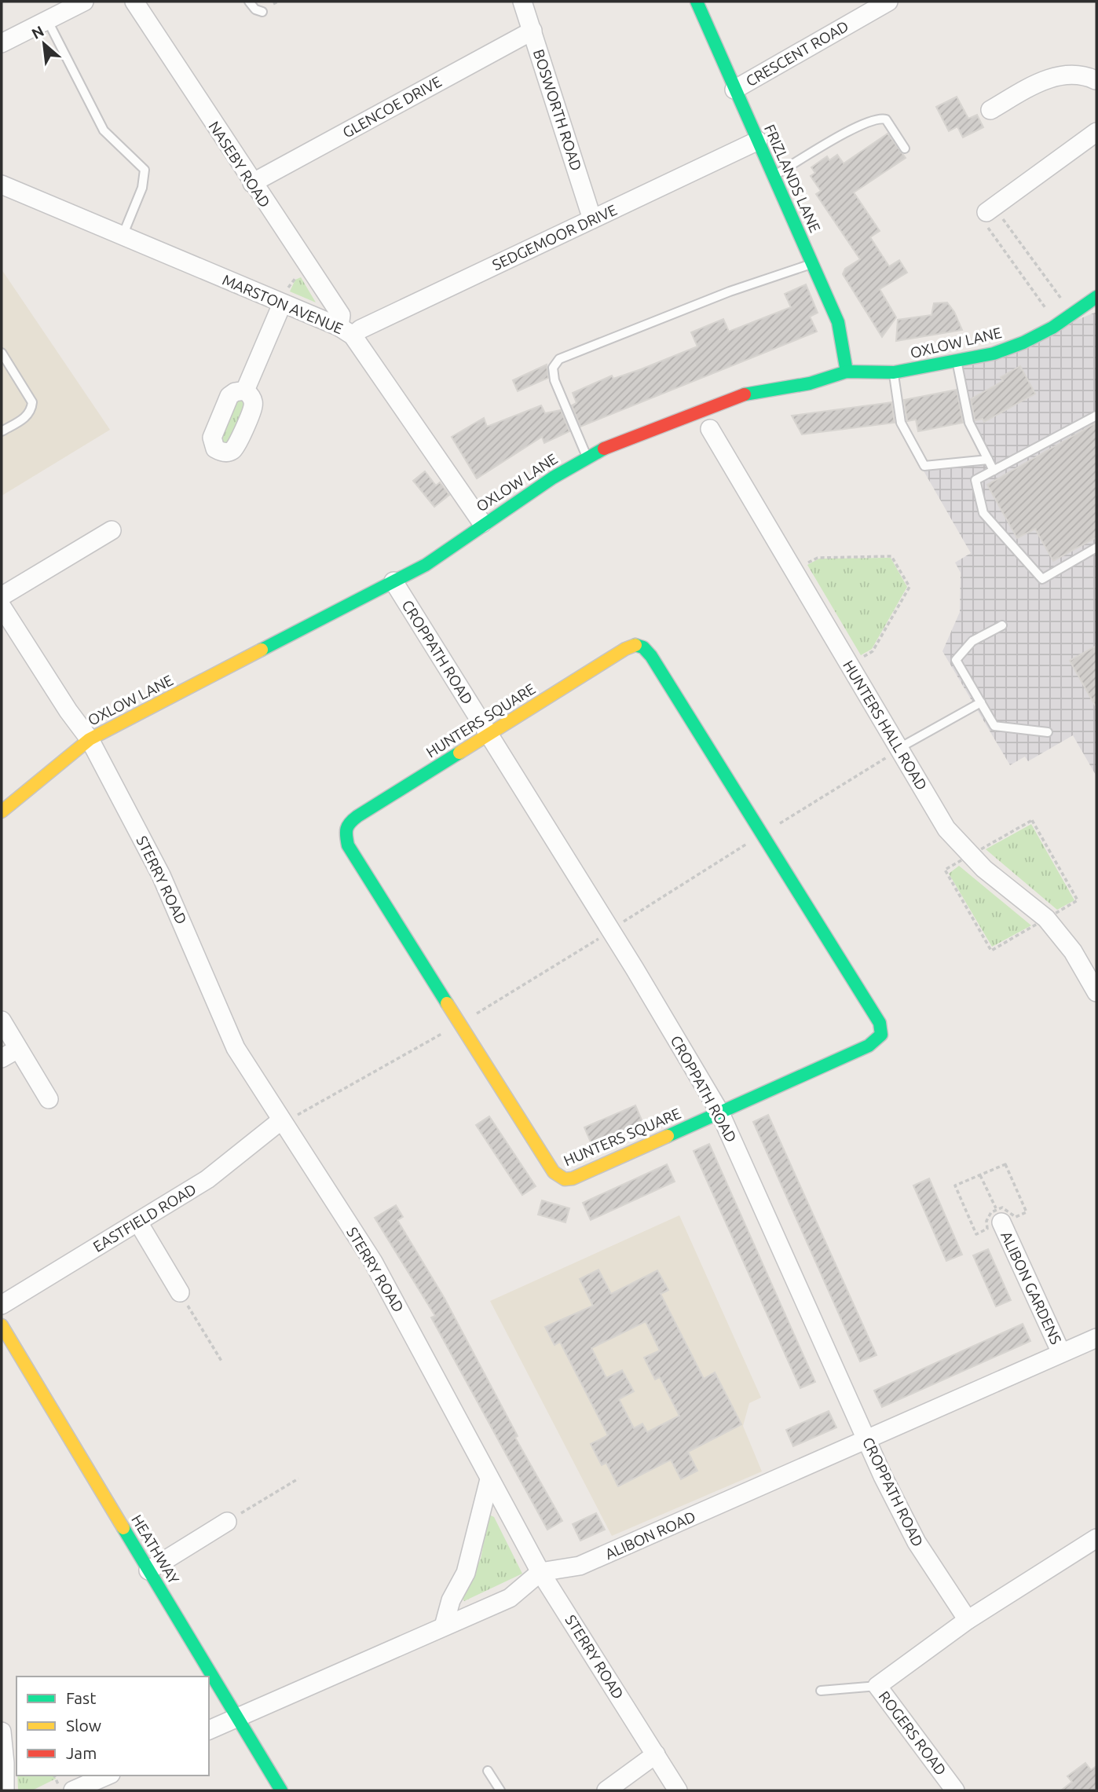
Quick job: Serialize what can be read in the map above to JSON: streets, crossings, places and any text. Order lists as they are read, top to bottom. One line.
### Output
{"streets":{"street":["CRESCENT ROAD","GLENCOE DRIVE","BOSWORTH ROAD","NASEBY ROAD","FRIZLANDS LANE","SEDGEMOOR DRIVE","MARSTON AVENUE","OXLOW LANE","CROPPATH ROAD","HUNTERS SQUARE","HUNTERS HALL ROAD","STERRY ROAD","EASTFIELD ROAD","ALIBON GARDENS","ALIBON ROAD","HEATHWAY","ROGERS ROAD"]},"crossings":[["CRESCENT ROAD","FRIZLANDS LANE"],["GLENCOE DRIVE","BOSWORTH ROAD"],["GLENCOE DRIVE","NASEBY ROAD"],["BOSWORTH ROAD","SEDGEMOOR DRIVE"],["NASEBY ROAD","SEDGEMOOR DRIVE"],["NASEBY ROAD","MARSTON AVENUE"],["FRIZLANDS LANE","SEDGEMOOR DRIVE"],["FRIZLANDS LANE","OXLOW LANE"],["SEDGEMOOR DRIVE","MARSTON AVENUE"],["MARSTON AVENUE","OXLOW LANE"],["OXLOW LANE","CROPPATH ROAD"],["OXLOW LANE","STERRY ROAD"],["CROPPATH ROAD","HUNTERS SQUARE"],["CROPPATH ROAD","ALIBON ROAD"],["CROPPATH ROAD","ROGERS ROAD"],["STERRY ROAD","EASTFIELD ROAD"],["STERRY ROAD","ALIBON ROAD"],["ALIBON GARDENS","ALIBON ROAD"]],"legend":["Fast","Slow","Jam"],"north":"top left"}
